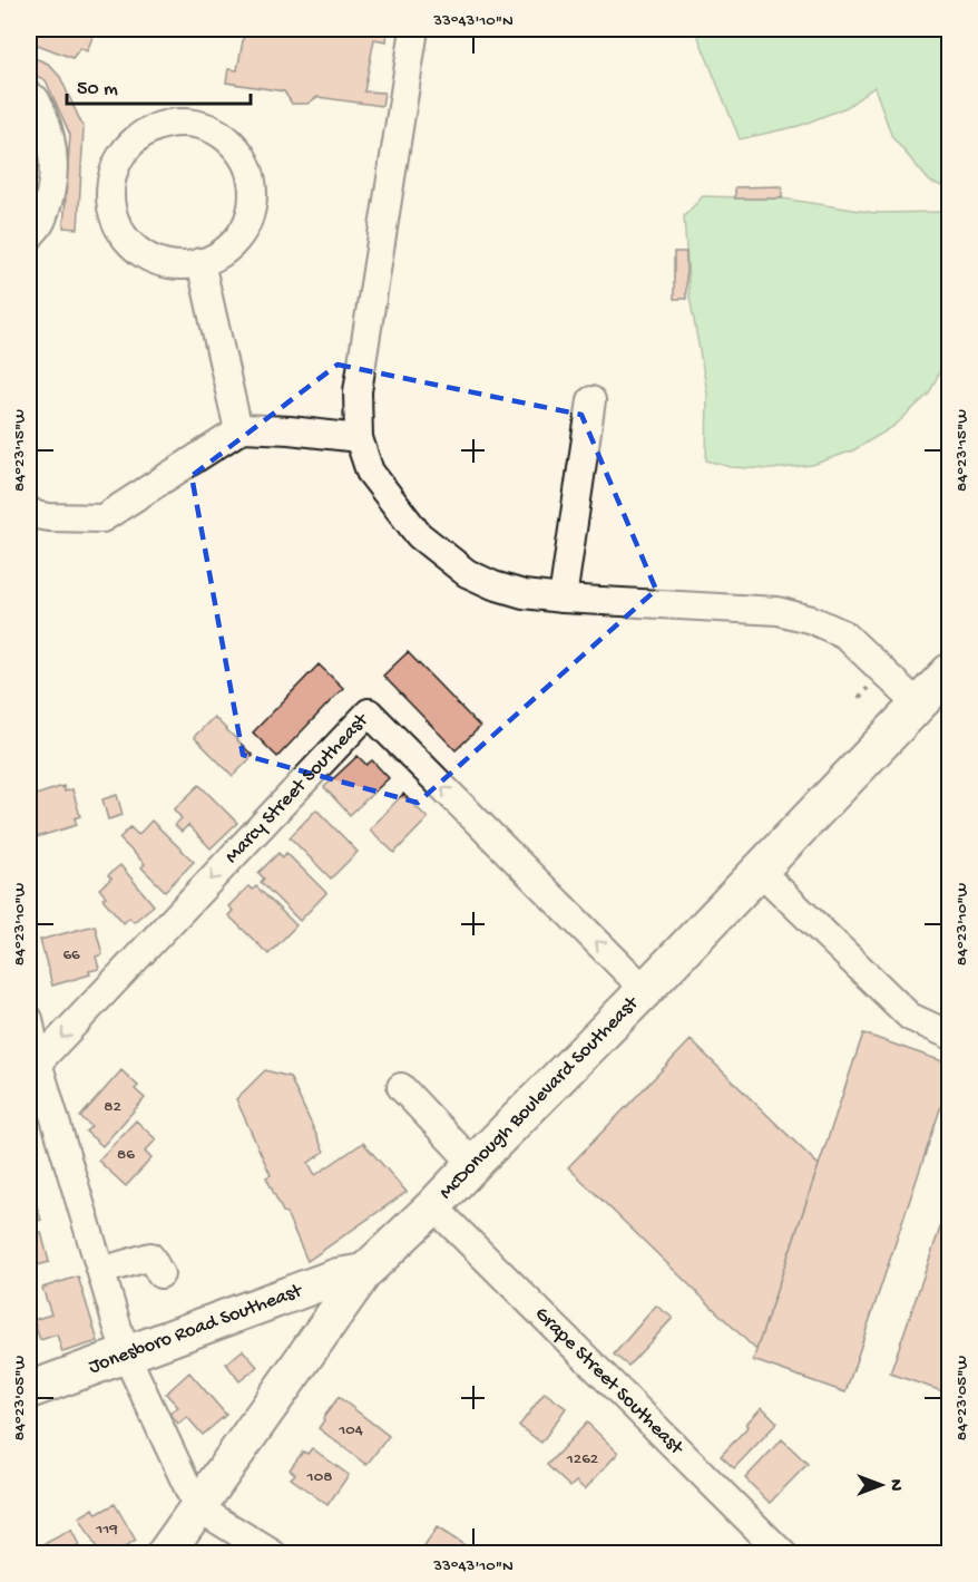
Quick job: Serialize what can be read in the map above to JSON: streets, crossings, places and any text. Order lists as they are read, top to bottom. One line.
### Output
{"streets":{"main road":["McDonough Boulevard Southeast","Jonesboro Road Southeast"],"street":["Marcy Street Southeast","Grape Street Southeast"]},"crossings":[["Marcy Street Southeast","McDonough Boulevard Southeast"],["McDonough Boulevard Southeast","Jonesboro Road Southeast"],["McDonough Boulevard Southeast","Grape Street Southeast"]],"house_numbers":["66","82","86","104","1262","108","119"],"scale_bar":"50 m","north":"right","coordinates":["33°43'10\"N","84°23'15\"W","84°23'10\"W","84°23'05\"W"]}
